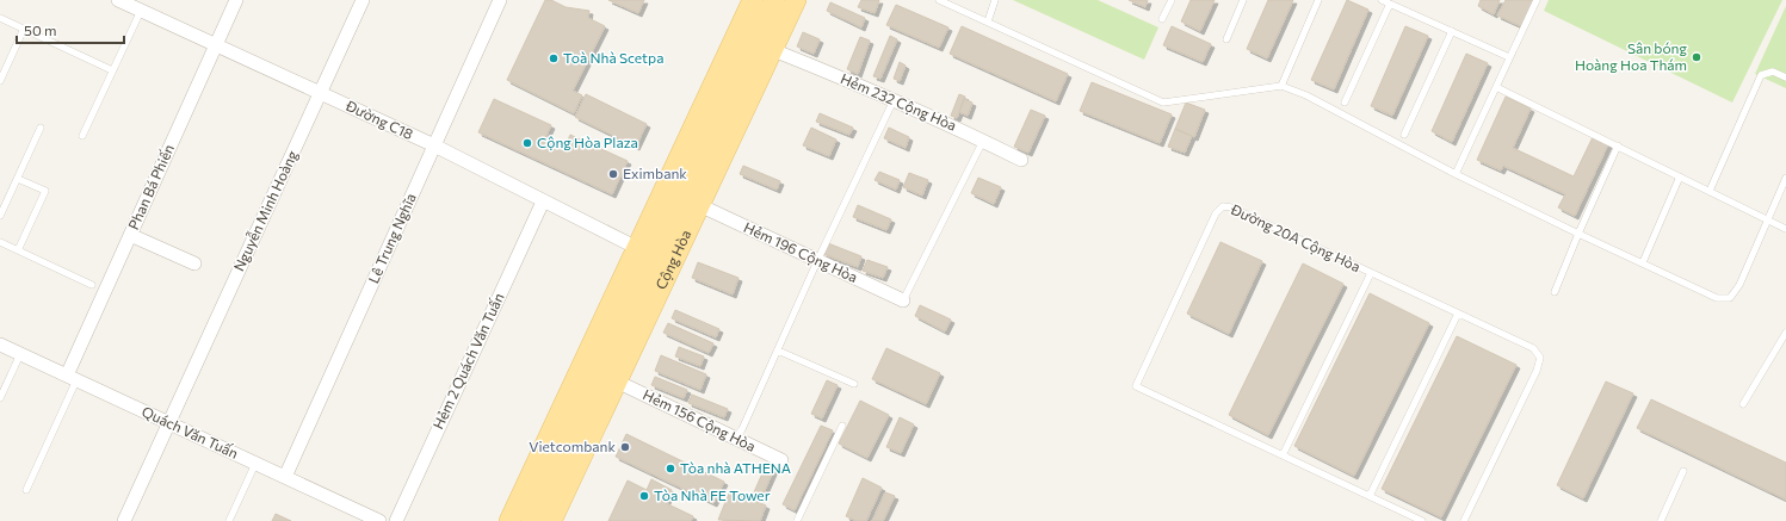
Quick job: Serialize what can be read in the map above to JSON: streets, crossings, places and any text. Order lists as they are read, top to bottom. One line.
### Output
{"streets":{"main road":["Cộng Hòa"],"street":["Hẻm 232 Cộng Hòa","Đường C18","Phan Bá Phiến","Nguyễn Minh Hoàng","Lê Trung Nghĩa","Hẻm 196 Cộng Hòa","Hẻm 2 Quách Văn Tuấn","Hẻm 156 Cộng Hòa","Quách Văn Tuấn"],"lane":["Đường 20A Cộng Hòa"]},"crossings":[["Hẻm 232 Cộng Hòa","Cộng Hòa"],["Đường C18","Phan Bá Phiến"],["Đường C18","Nguyễn Minh Hoàng"],["Đường C18","Lê Trung Nghĩa"],["Đường C18","Hẻm 2 Quách Văn Tuấn"],["Phan Bá Phiến","Quách Văn Tuấn"],["Nguyễn Minh Hoàng","Quách Văn Tuấn"],["Lê Trung Nghĩa","Quách Văn Tuấn"],["Hẻm 196 Cộng Hòa","Cộng Hòa"],["Cộng Hòa","Hẻm 156 Cộng Hòa"]],"places":["Sân bóng Hoàng Hoa Thám","Toà Nhà Scetpa","Cộng Hòa Plaza","Eximbank","Vietcombank","Tòa nhà ATHENA","Tòa Nhà FE Tower"],"scale_bar":"50 m"}
